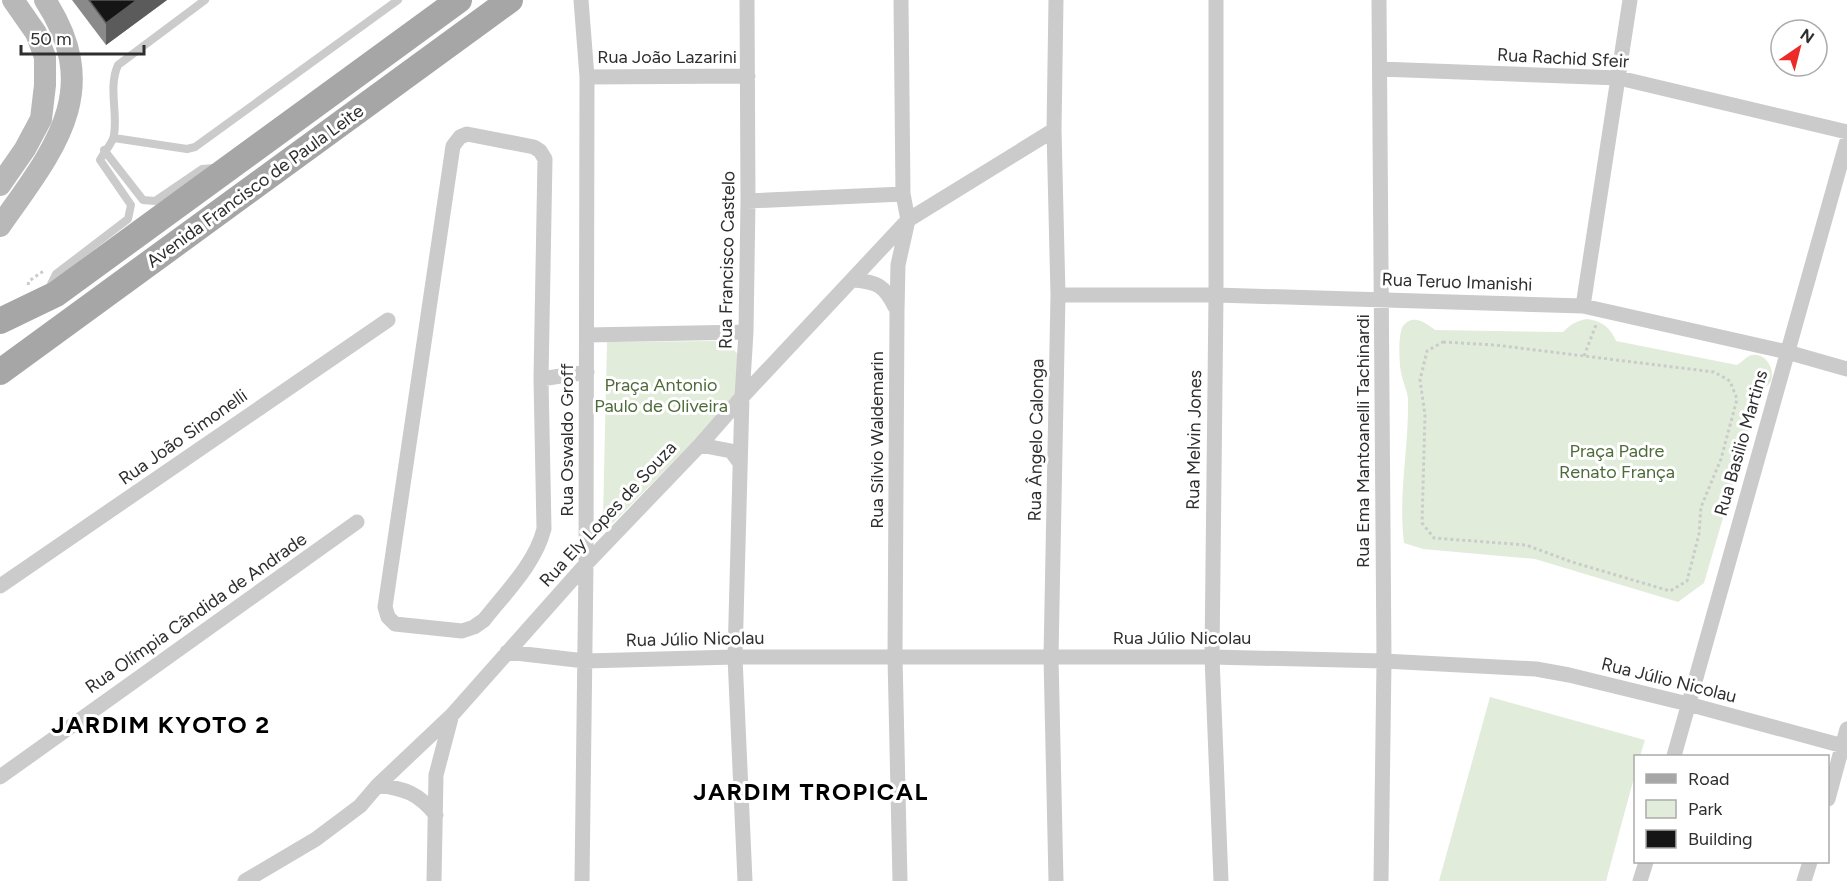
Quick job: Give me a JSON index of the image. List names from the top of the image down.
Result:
{
  "streets": {
    "main road": ["Avenida Francisco de Paula Leite"],
    "street": [
      "Rua João Lazarini",
      "Rua Rachid Sfeir",
      "Rua Francisco Castelo",
      "Rua Teruo Imanishi",
      "Rua João Simonelli",
      "Rua Oswaldo Groff",
      "Rua Sílvio Waldemarin",
      "Rua Ângelo Calonga",
      "Rua Melvin Jones",
      "Rua Ema Mantoanelli Tachinardi",
      "Rua Basilio Martins",
      "Rua Ely Lopes de Souza",
      "Rua Olímpia Cândida de Andrade",
      "Rua Júlio Nicolau"
    ]
  },
  "crossings": [
    ["Rua João Lazarini", "Rua Francisco Castelo"],
    ["Rua João Lazarini", "Rua Oswaldo Groff"],
    ["Rua Rachid Sfeir", "Rua Ema Mantoanelli Tachinardi"],
    ["Rua Francisco Castelo", "Rua Ely Lopes de Souza"],
    ["Rua Francisco Castelo", "Rua Júlio Nicolau"],
    ["Rua Teruo Imanishi", "Rua Ângelo Calonga"],
    ["Rua Teruo Imanishi", "Rua Melvin Jones"],
    ["Rua Teruo Imanishi", "Rua Ema Mantoanelli Tachinardi"],
    ["Rua Teruo Imanishi", "Rua Basilio Martins"],
    ["Rua Oswaldo Groff", "Rua Ely Lopes de Souza"],
    ["Rua Oswaldo Groff", "Rua Júlio Nicolau"],
    ["Rua Sílvio Waldemarin", "Rua Ely Lopes de Souza"],
    ["Rua Sílvio Waldemarin", "Rua Júlio Nicolau"],
    ["Rua Ângelo Calonga", "Rua Ely Lopes de Souza"],
    ["Rua Ângelo Calonga", "Rua Júlio Nicolau"],
    ["Rua Melvin Jones", "Rua Júlio Nicolau"],
    ["Rua Ema Mantoanelli Tachinardi", "Rua Júlio Nicolau"],
    ["Rua Basilio Martins", "Rua Júlio Nicolau"],
    ["Rua Ely Lopes de Souza", "Rua Júlio Nicolau"]
  ],
  "districts": ["JARDIM KYOTO 2", "JARDIM TROPICAL"],
  "parks": ["Praça Antonio Paulo de Oliveira", "Praça Padre Renato França"],
  "legend": ["Road", "Park", "Building"],
  "scale_bar": "50 m",
  "north": "top right"
}
